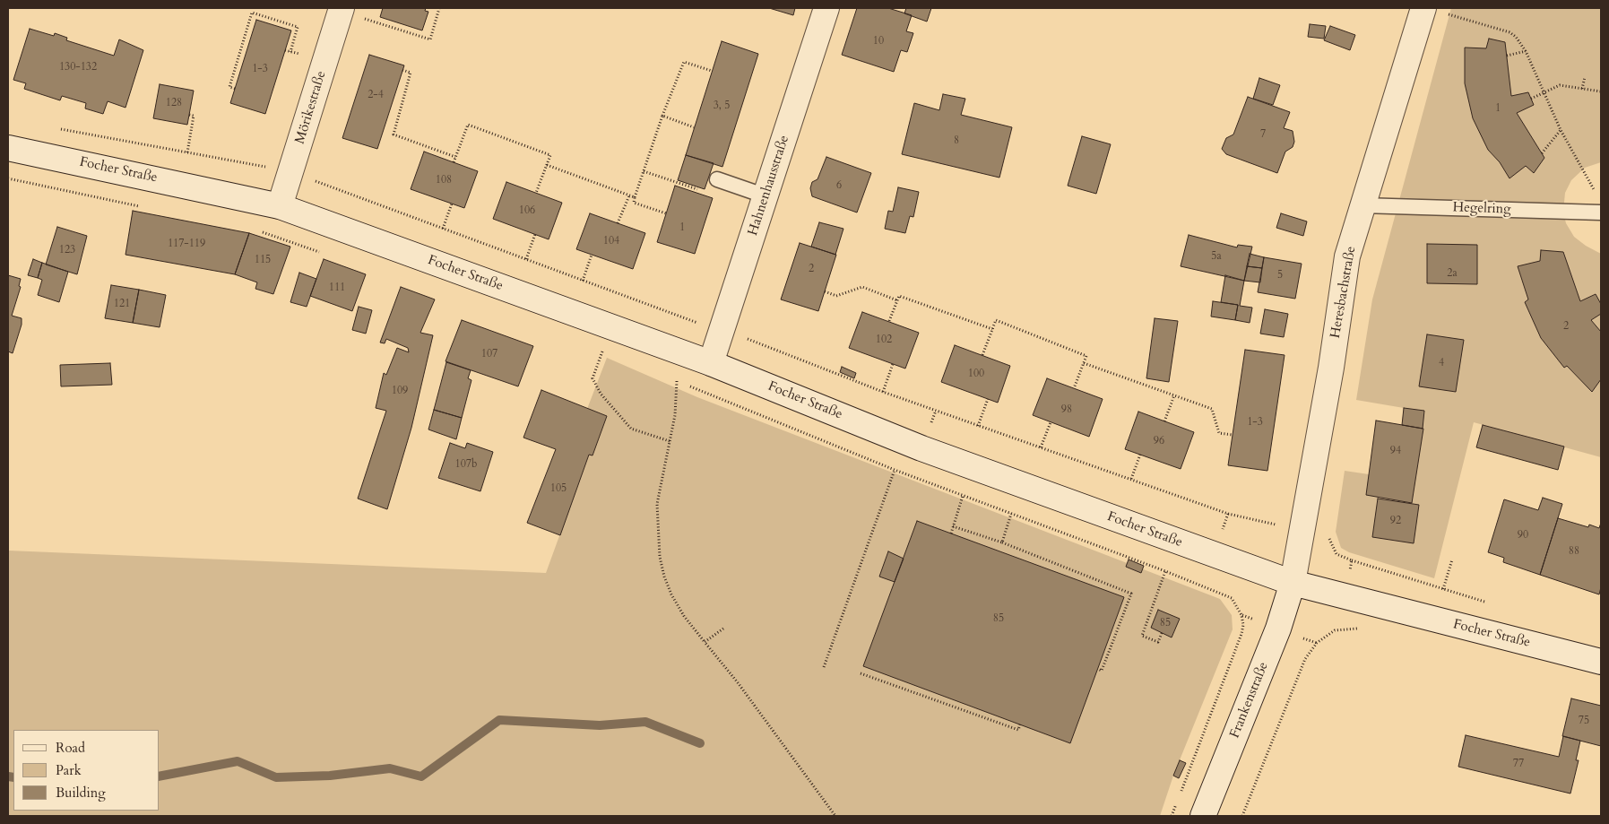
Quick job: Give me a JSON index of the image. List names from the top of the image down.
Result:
{
  "streets": {
    "main road": [
      "Mörikestraße",
      "Focher Straße",
      "Hahnenhausstraße",
      "Heresbachstraße",
      "Frankenstraße"
    ],
    "lane": ["Hegelring"]
  },
  "crossings": [
    ["Mörikestraße", "Focher Straße"],
    ["Focher Straße", "Hahnenhausstraße"],
    ["Focher Straße", "Heresbachstraße"],
    ["Focher Straße", "Frankenstraße"],
    ["Hegelring", "Heresbachstraße"],
    ["Heresbachstraße", "Frankenstraße"]
  ],
  "house_numbers": [
    "10",
    "130-132",
    "1-3",
    "2-4",
    "128",
    "3, 5",
    "1",
    "7",
    "8",
    "108",
    "6",
    "106",
    "1",
    "104",
    "117-119",
    "123",
    "5a",
    "115",
    "2",
    "2a",
    "5",
    "111",
    "121",
    "2",
    "102",
    "107",
    "4",
    "100",
    "109",
    "98",
    "1-3",
    "96",
    "94",
    "107b",
    "105",
    "92",
    "90",
    "88",
    "85",
    "85",
    "75",
    "77"
  ],
  "legend": ["Road", "Park", "Building"]
}
